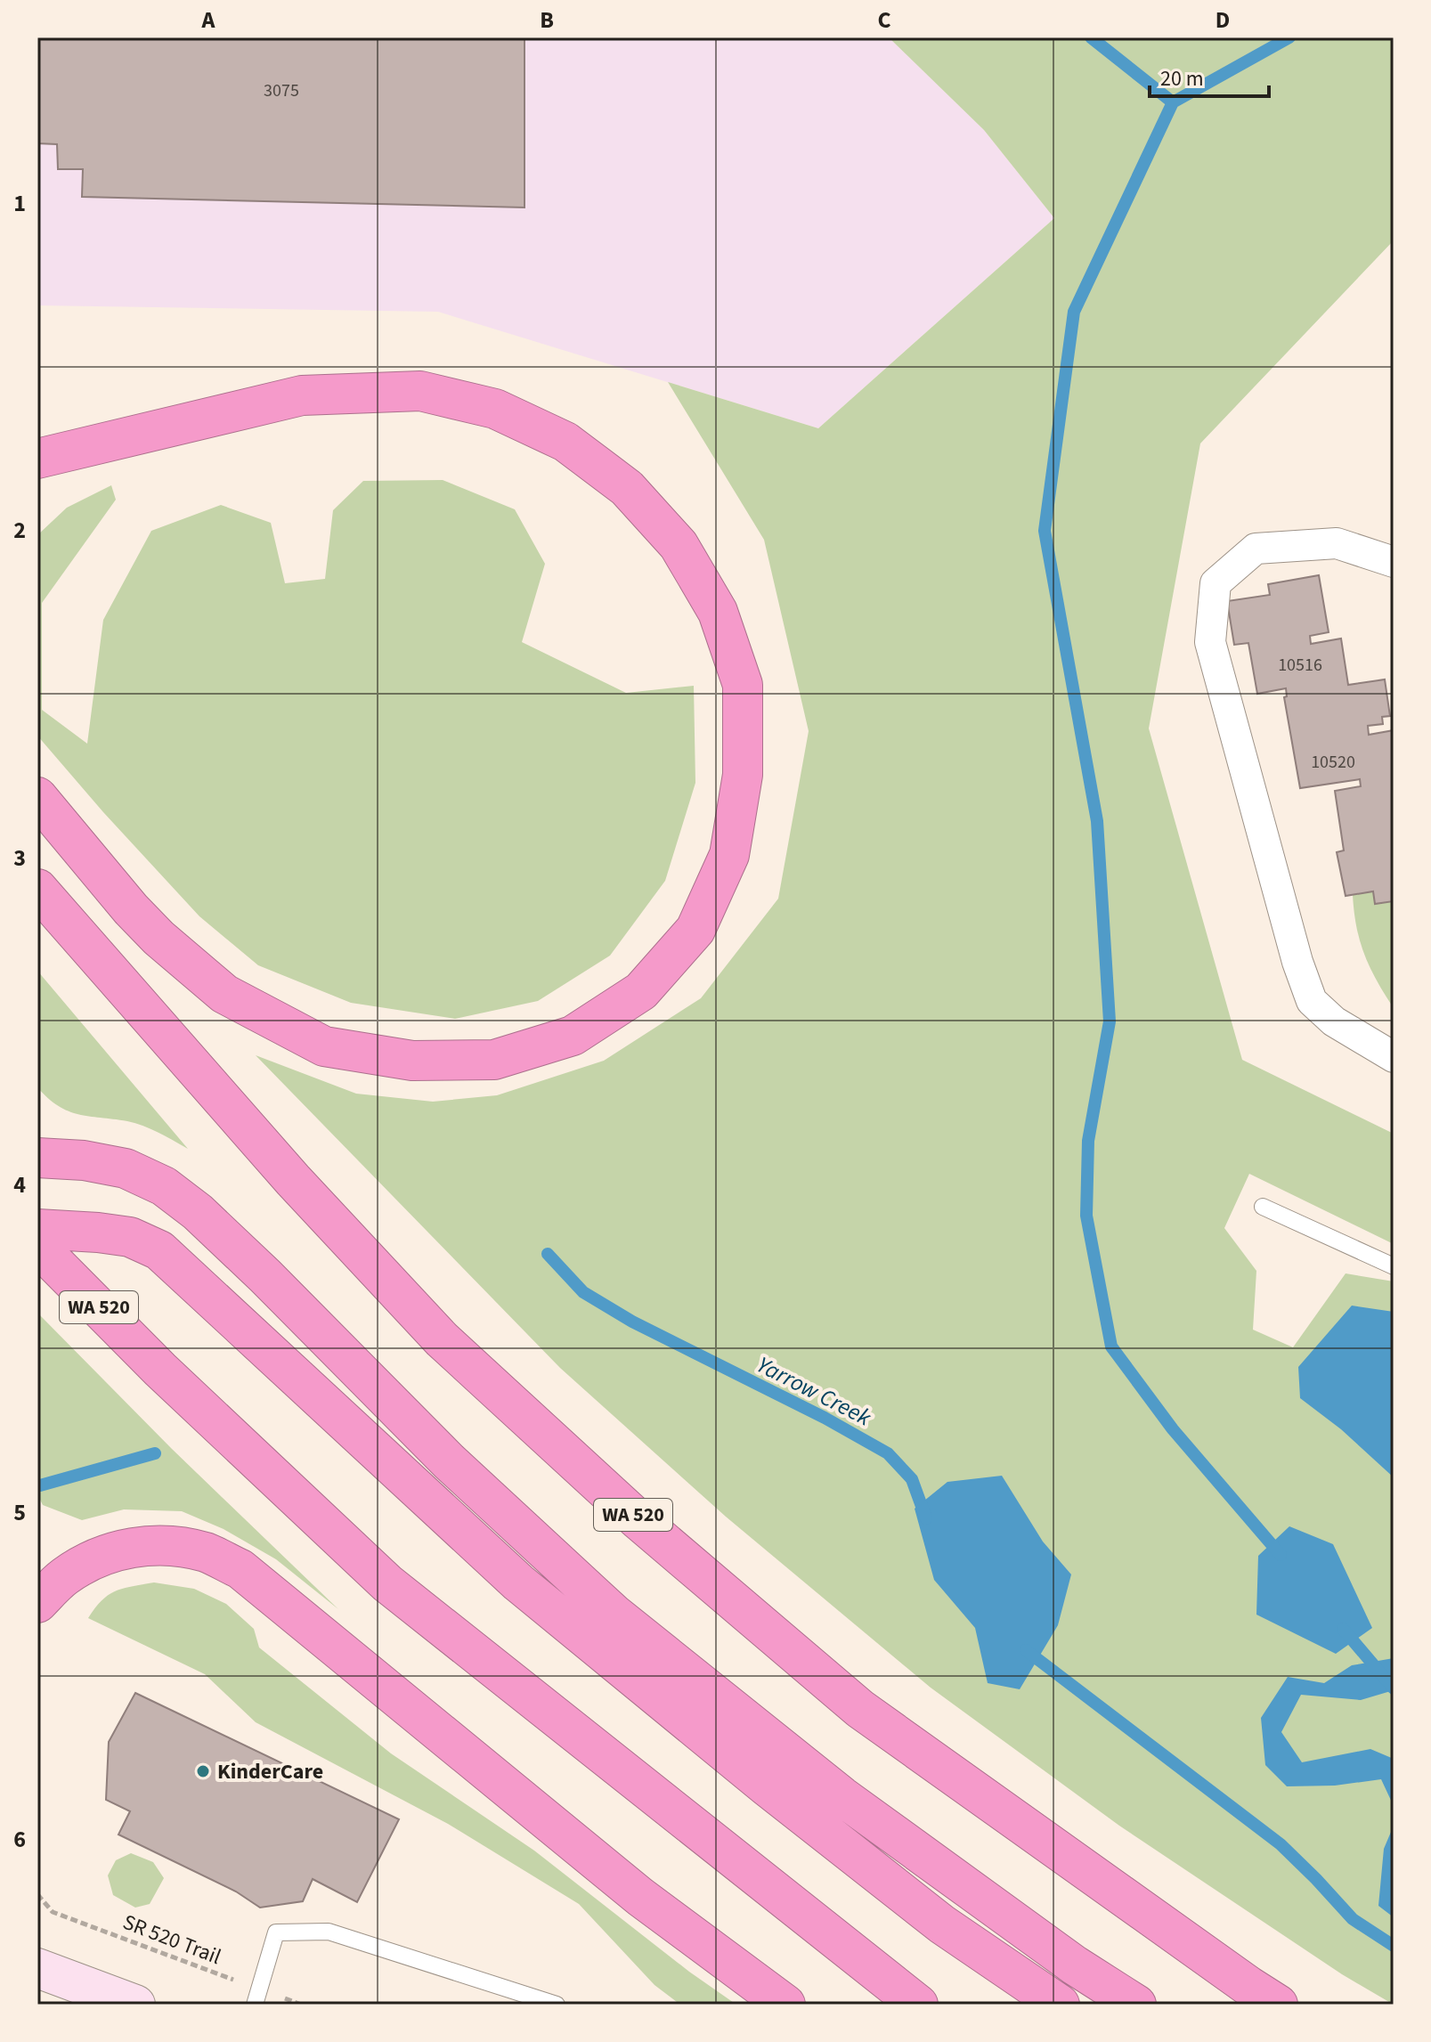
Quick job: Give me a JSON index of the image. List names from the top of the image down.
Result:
{
  "streets": {
    "highway": ["WA 520"],
    "path": ["SR 520 Trail"]
  },
  "water": ["Yarrow Creek"],
  "places": ["KinderCare"],
  "house_numbers": ["3075", "10516", "10520"],
  "scale_bar": "20 m",
  "grid": {
    "columns": [
      "A",
      "B",
      "C",
      "D"
    ],
    "rows": [
      "1",
      "2",
      "3",
      "4",
      "5",
      "6"
    ]
  }
}
